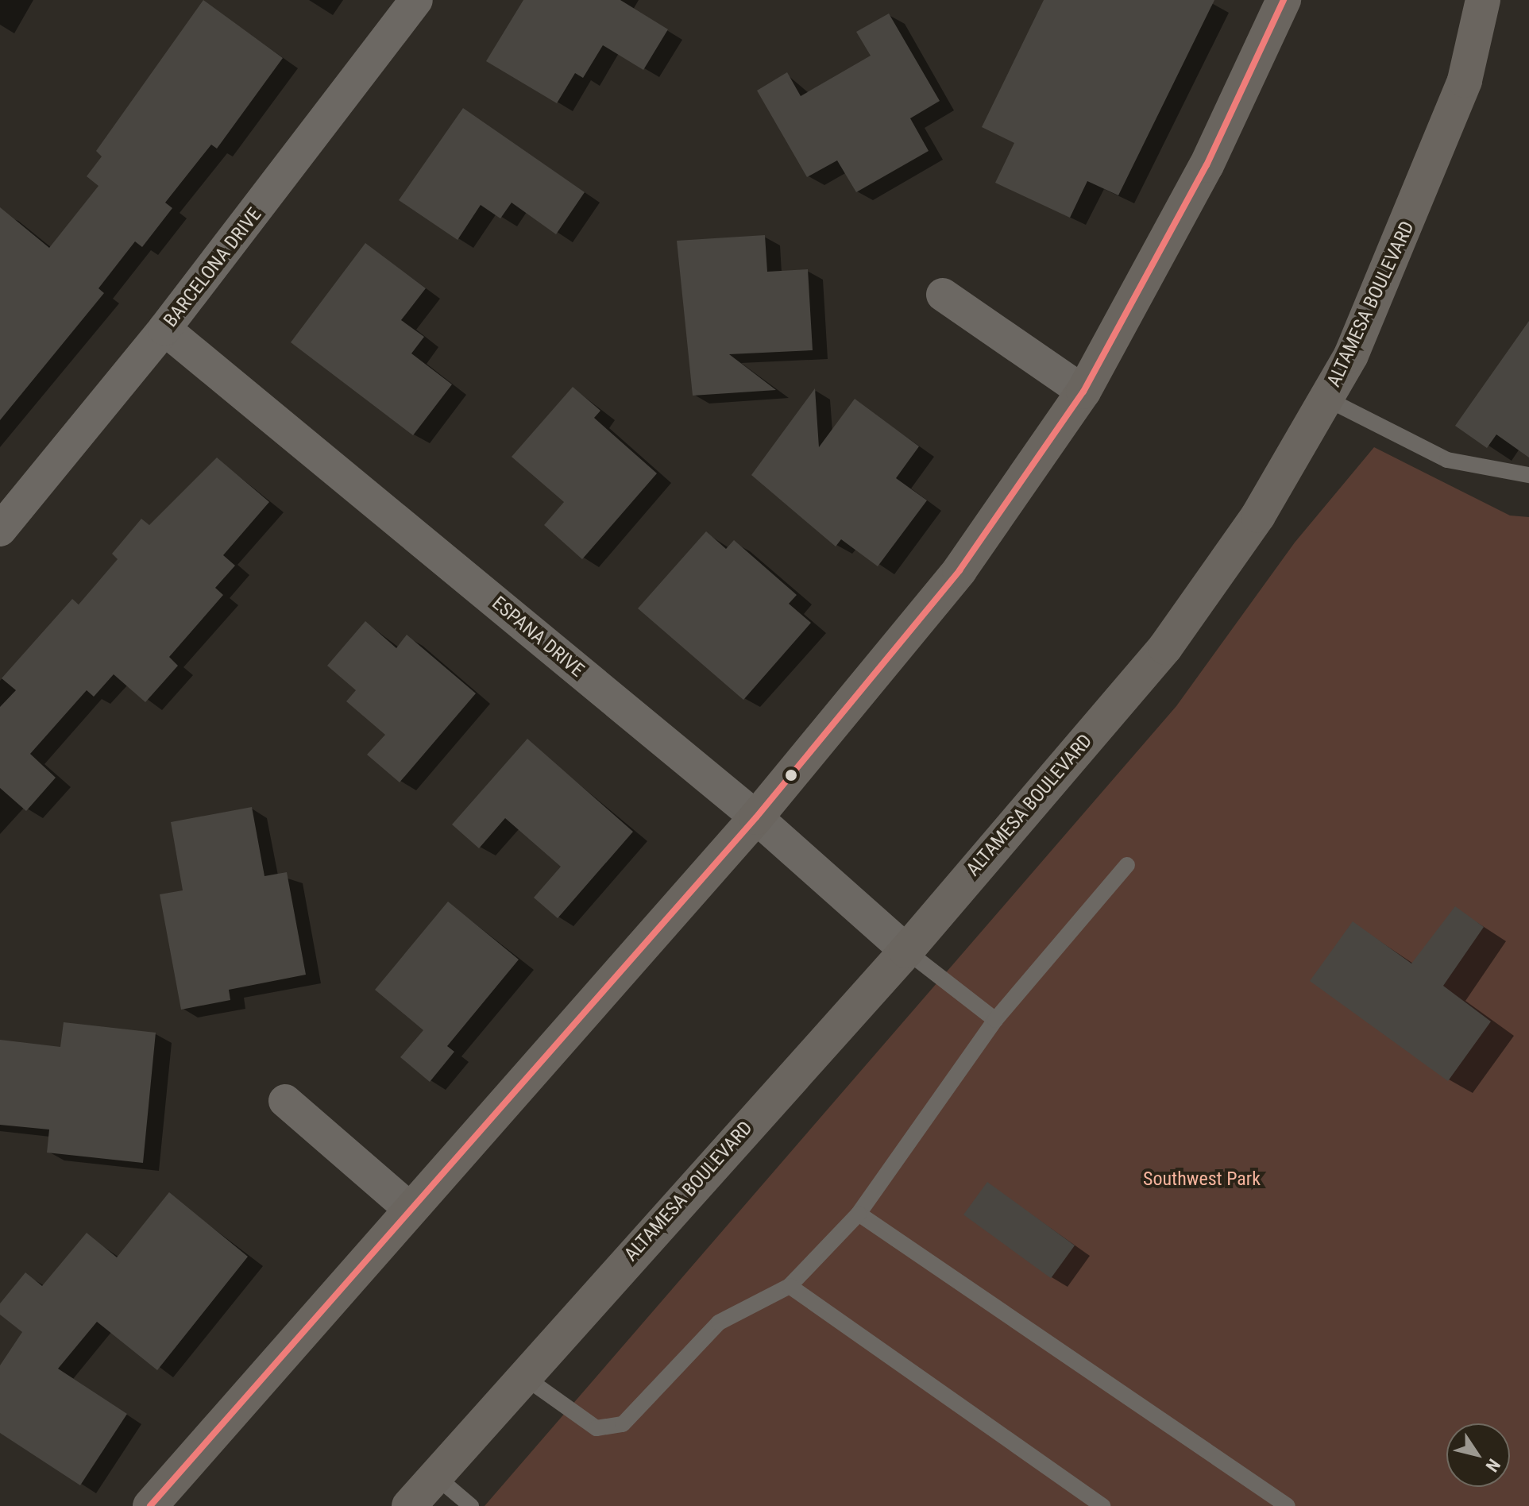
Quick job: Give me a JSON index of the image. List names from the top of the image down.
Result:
{
  "streets": {
    "main road": ["ALTAMESA BOULEVARD"],
    "street": ["BARCELONA DRIVE", "ESPANA DRIVE"]
  },
  "crossings": [
    ["BARCELONA DRIVE", "ESPANA DRIVE"],
    ["ALTAMESA BOULEVARD", "ESPANA DRIVE"]
  ],
  "parks": ["Southwest Park"],
  "north": "bottom right"
}
